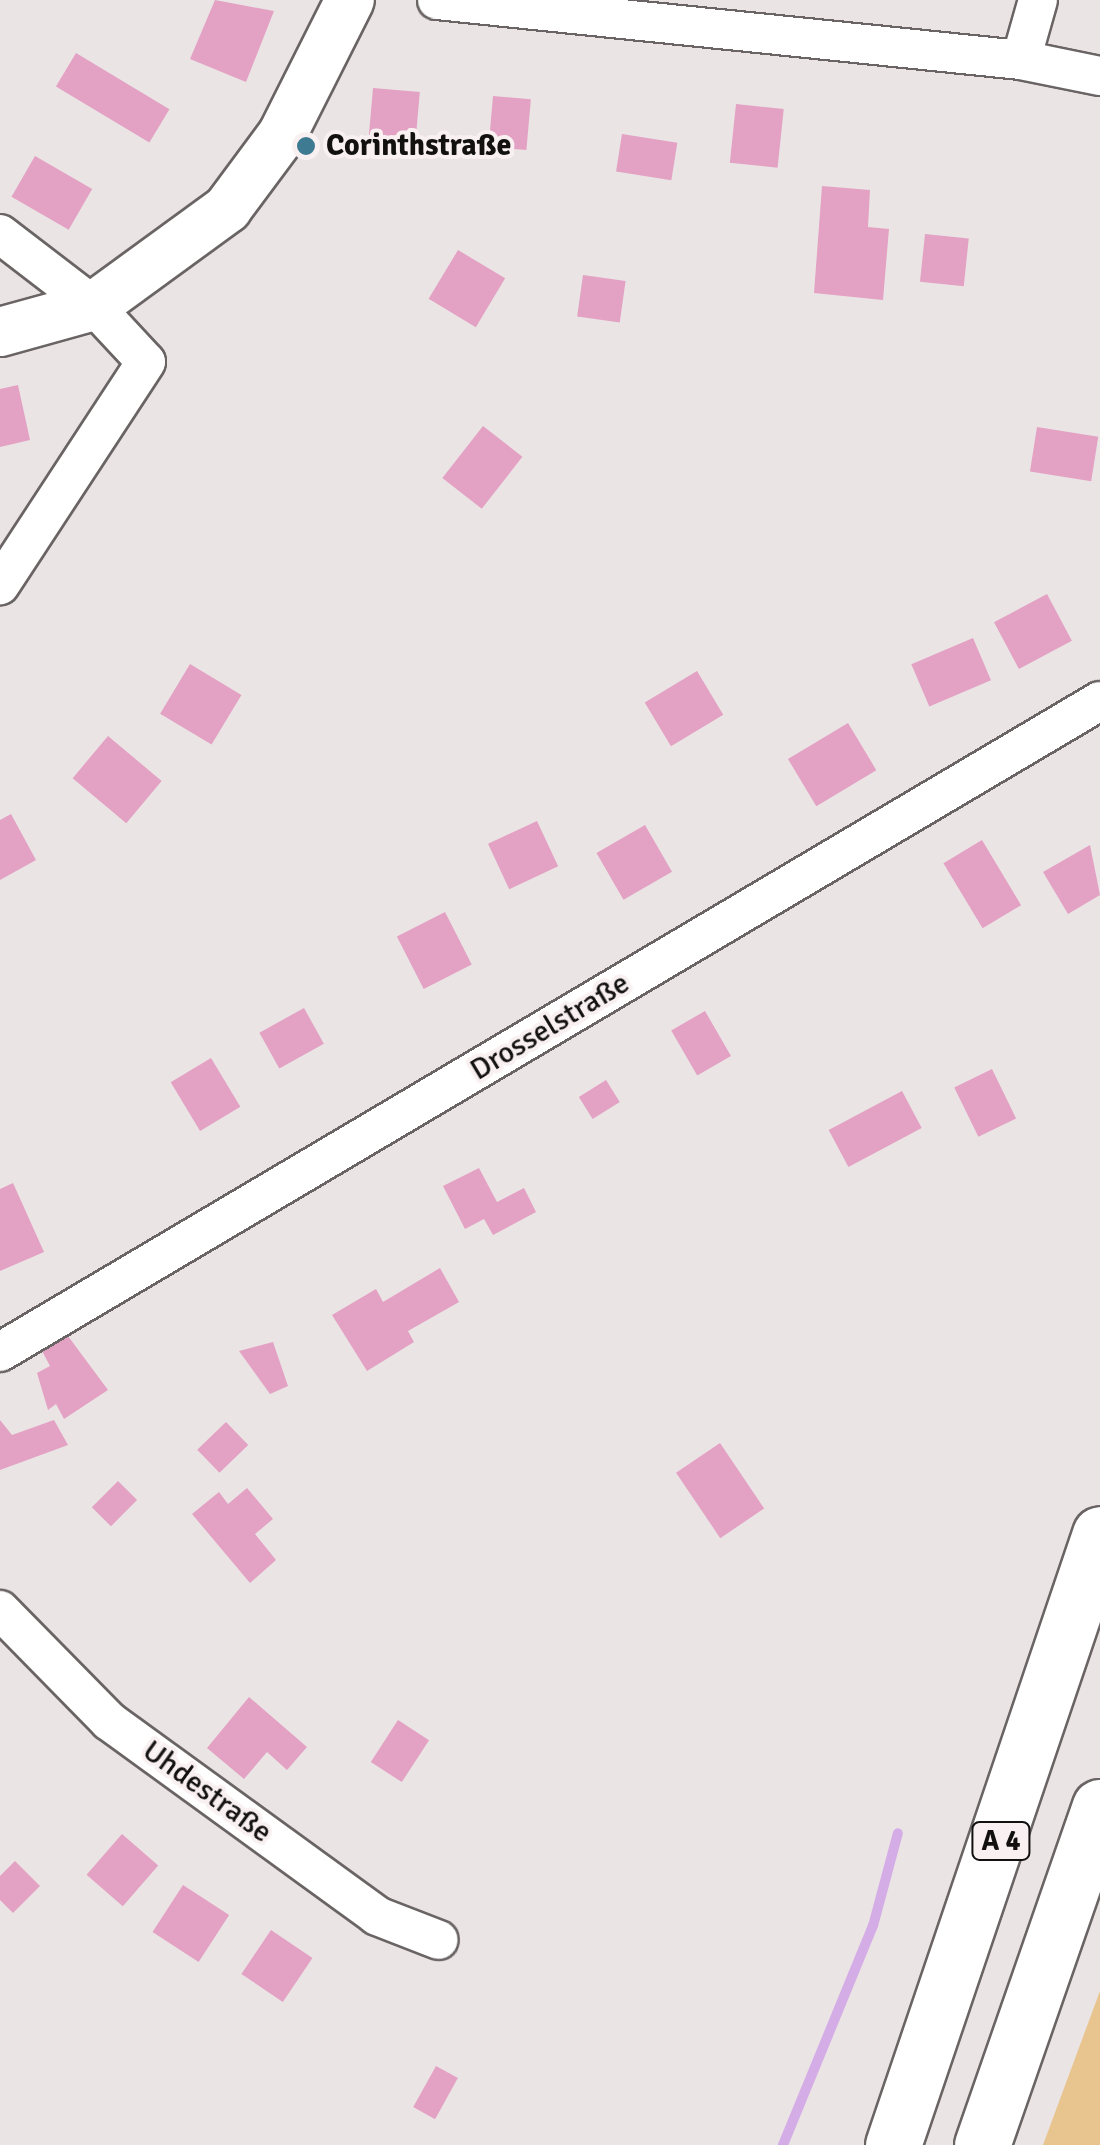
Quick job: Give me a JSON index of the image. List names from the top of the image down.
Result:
{
  "streets": {
    "highway": ["A 4"],
    "street": ["Drosselstraße", "Uhdestraße"]
  },
  "places": ["Corinthstraße"]
}
